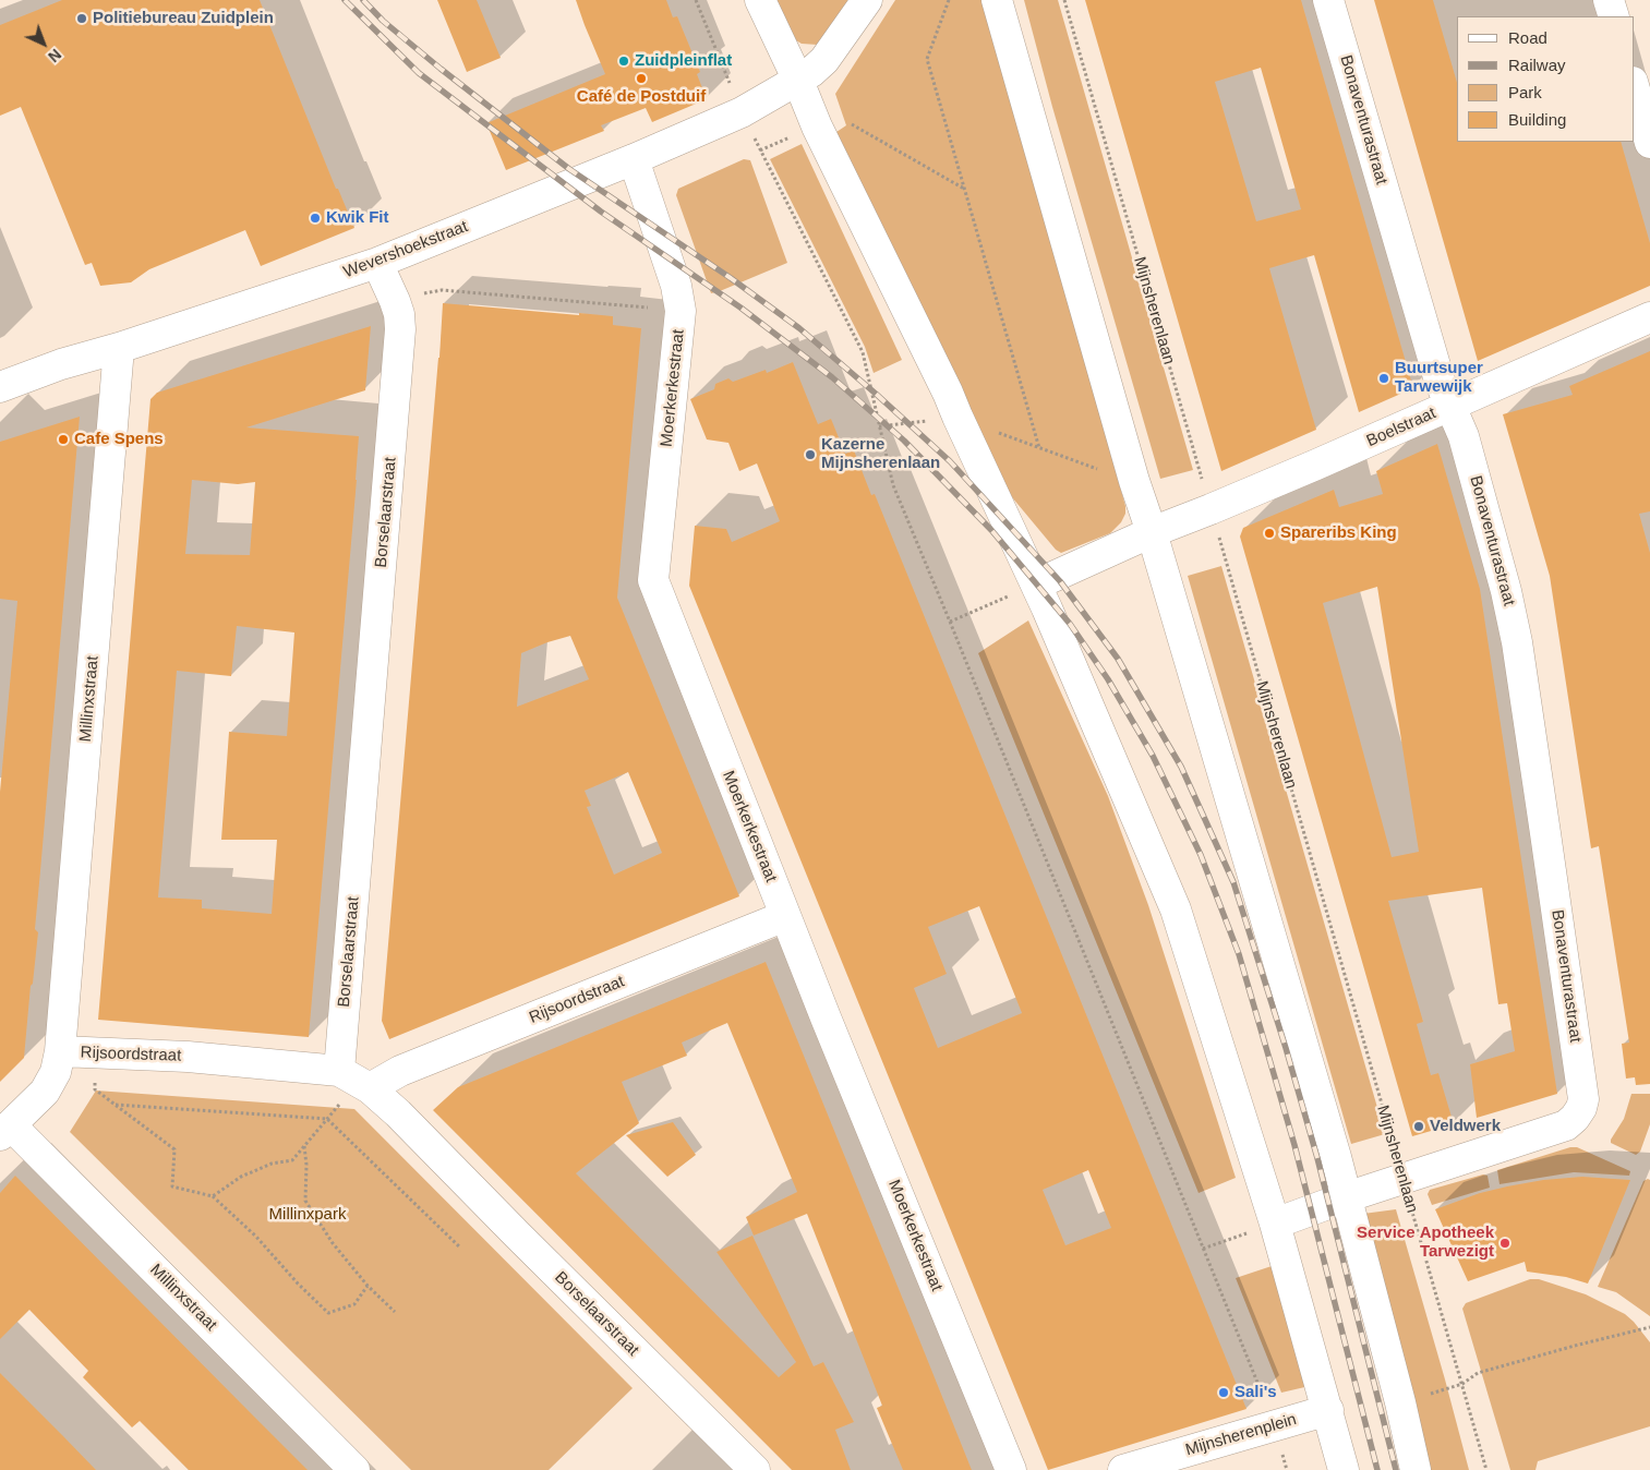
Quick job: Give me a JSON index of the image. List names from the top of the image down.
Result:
{
  "streets": {
    "street": [
      "Bonaventurastraat",
      "Wevershoekstraat",
      "Moerkerkestraat",
      "Boelstraat",
      "Borselaarstraat",
      "Millinxstraat",
      "Rijsoordstraat",
      "Mijnsherenplein"
    ],
    "path": ["Mijnsherenlaan"]
  },
  "crossings": [
    ["Bonaventurastraat", "Mijnsherenlaan"],
    ["Bonaventurastraat", "Boelstraat"],
    ["Wevershoekstraat", "Moerkerkestraat"],
    ["Wevershoekstraat", "Borselaarstraat"],
    ["Wevershoekstraat", "Millinxstraat"],
    ["Mijnsherenlaan", "Boelstraat"],
    ["Moerkerkestraat", "Rijsoordstraat"],
    ["Borselaarstraat", "Rijsoordstraat"],
    ["Millinxstraat", "Rijsoordstraat"]
  ],
  "parks": ["Millinxpark"],
  "places": [
    "Politiebureau Zuidplein",
    "Zuidpleinflat",
    "Café de Postduif",
    "Kwik Fit",
    "Buurtsuper Tarwewijk",
    "Cafe Spens",
    "Kazerne Mijnsherenlaan",
    "Spareribs King",
    "Veldwerk",
    "Service Apotheek Tarwezigt",
    "Sali's"
  ],
  "legend": [
    "Road",
    "Railway",
    "Park",
    "Building"
  ],
  "north": "bottom right"
}
